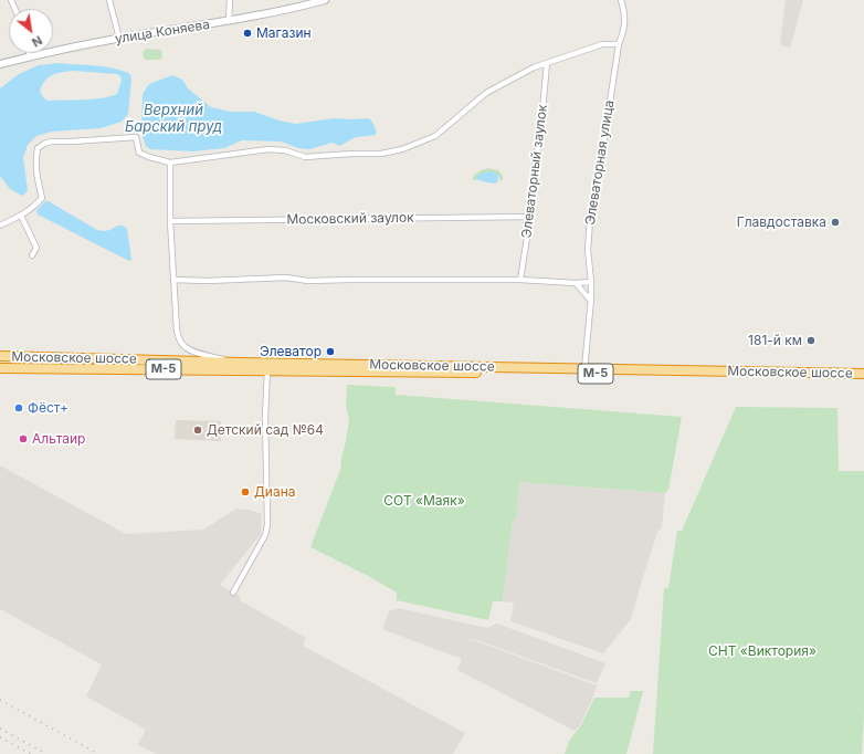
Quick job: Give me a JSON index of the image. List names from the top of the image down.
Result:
{
  "streets": {
    "highway": ["Московское шоссе", "М-5"],
    "street": [
      "улица Коняева",
      "Элеваторная улица",
      "Элеваторный заулок",
      "Московский заулок"
    ]
  },
  "crossings": [
    ["Элеваторная улица", "Московское шоссе"],
    ["Элеваторный заулок", "Московский заулок"]
  ],
  "water": ["Верхний Барский пруд"],
  "parks": ["СОТ «Маяк»", "СНТ «Виктория»"],
  "places": [
    "Магазин",
    "Главдоставка",
    "181-й км",
    "Элеватор",
    "Фёст+",
    "Детский сад №64",
    "Альтаир",
    "Диана"
  ],
  "north": "bottom right"
}
